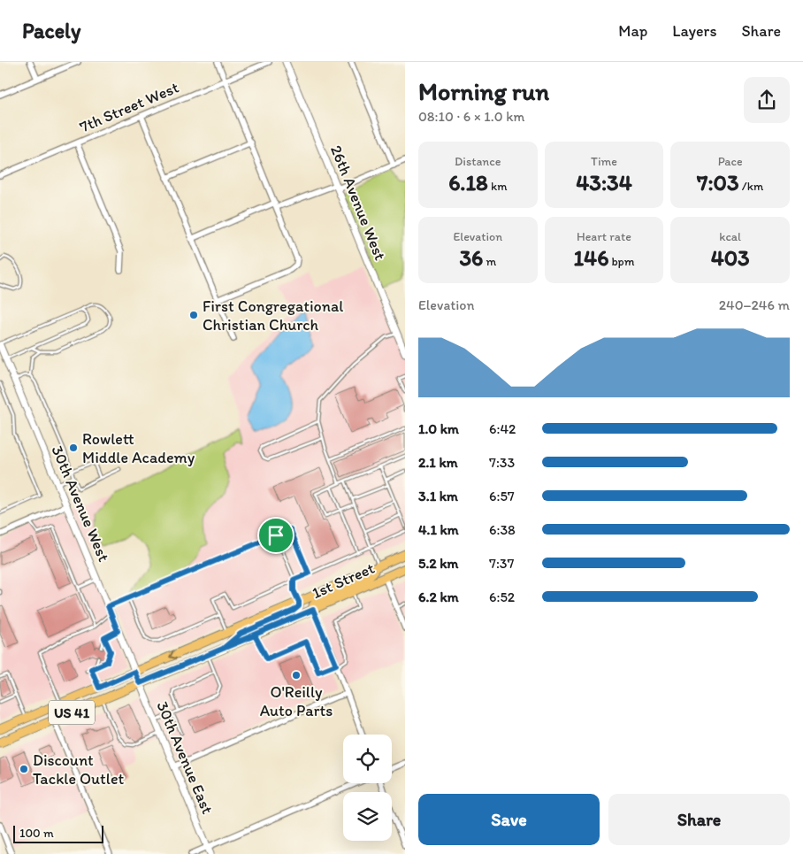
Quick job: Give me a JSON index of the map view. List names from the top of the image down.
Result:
{
  "streets": {
    "main road": ["1st Street", "US 41"],
    "street": [
      "7th Street West",
      "26th Avenue West",
      "30th Avenue West",
      "30th Avenue East"
    ]
  },
  "crossings": [
    ["30th Avenue West", "1st Street"],
    ["30th Avenue West", "30th Avenue East"],
    ["1st Street", "30th Avenue East"]
  ],
  "places": [
    "First Congregational Christian Church",
    "Rowlett Middle Academy",
    "O'Reilly Auto Parts",
    "Discount Tackle Outlet"
  ],
  "scale_bar": "100 m",
  "page": {
    "header": "Pacely",
    "nav": ["Map", "Layers", "Share"],
    "heading": ["Morning run", "08:10 · 6 × 1.0 km"],
    "stats": [
      ["Distance", "6.18 km"],
      ["Time", "43:34"],
      ["Pace", "7:03 /km"],
      ["Elevation", "36 m"],
      ["Heart rate", "146 bpm"],
      ["kcal", "403"]
    ],
    "chart": ["Elevation", "240–246 m"],
    "list": [
      {
        "name": "1.0 km",
        "note": "6:42"
      },
      {
        "name": "2.1 km",
        "note": "7:33"
      },
      {
        "name": "3.1 km",
        "note": "6:57"
      },
      {
        "name": "4.1 km",
        "note": "6:38"
      },
      {
        "name": "5.2 km",
        "note": "7:37"
      },
      {
        "name": "6.2 km",
        "note": "6:52"
      }
    ],
    "buttons": ["Save", "Share"],
    "scale": "100 m"
  }
}
